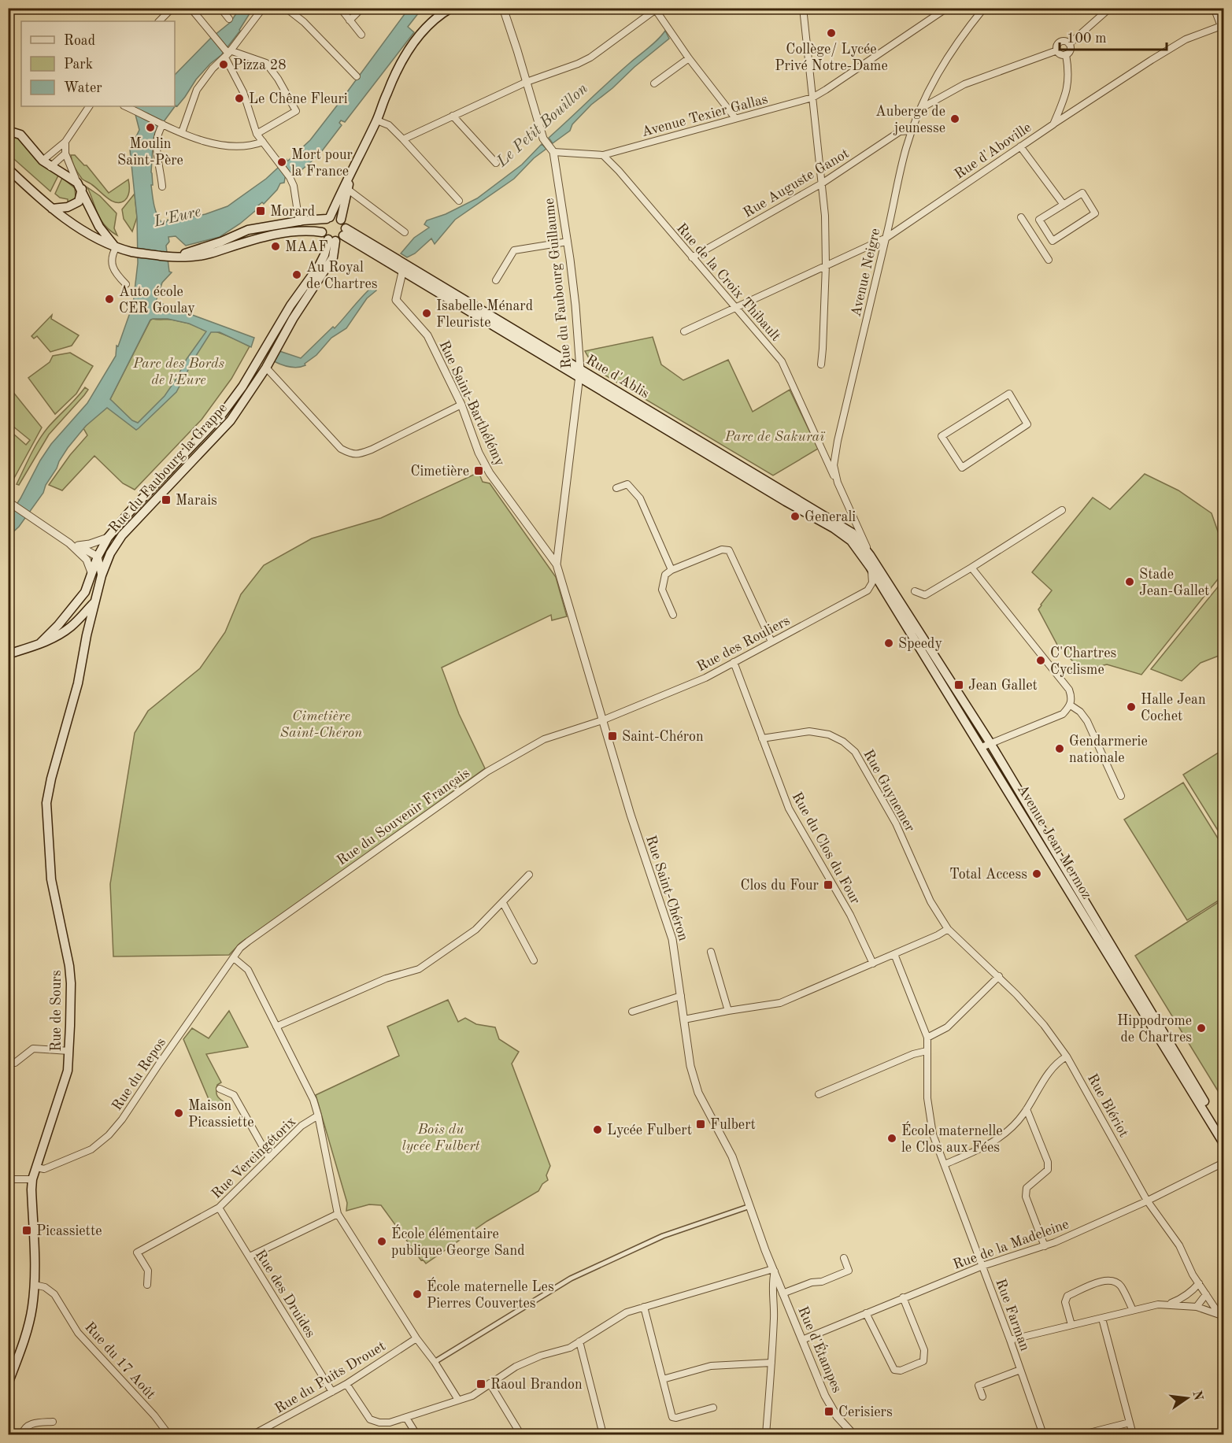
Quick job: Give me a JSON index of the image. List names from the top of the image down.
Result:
{
  "streets": {
    "main road": [
      "Rue d'Ablis",
      "Rue du Faubourg la Grappe",
      "Avenue Jean Mermoz",
      "Rue de Sours"
    ],
    "street": [
      "Avenue Texier Gallas",
      "Rue d'Aboville",
      "Rue Auguste Ganot",
      "Avenue Neigre",
      "Rue de la Croix Thibault",
      "Rue du Faubourg Guillaume",
      "Rue Saint-Barthélémy",
      "Rue des Rouliers",
      "Rue Guynemer",
      "Rue du Souvenir Français",
      "Rue du Clos du Four",
      "Rue Saint-Chéron",
      "Rue du Repos",
      "Rue Blériot",
      "Rue Vercingétorix",
      "Rue de la Madeleine",
      "Rue des Druides",
      "Rue Farman",
      "Rue d'Étampes",
      "Rue du 17 Août",
      "Rue du Puits Drouet"
    ]
  },
  "crossings": [
    ["Avenue Texier Gallas", "Rue de la Croix Thibault"],
    ["Rue d'Aboville", "Avenue Neigre"],
    ["Rue d'Aboville", "Rue de la Croix Thibault"],
    ["Rue Auguste Ganot", "Avenue Neigre"],
    ["Rue Auguste Ganot", "Rue de la Croix Thibault"],
    ["Avenue Neigre", "Rue de la Croix Thibault"],
    ["Avenue Neigre", "Rue d'Ablis"],
    ["Avenue Neigre", "Avenue Jean Mermoz"],
    ["Rue du Faubourg Guillaume", "Rue d'Ablis"],
    ["Rue du Faubourg Guillaume", "Rue Saint-Barthélémy"],
    ["Rue du Faubourg Guillaume", "Rue Saint-Chéron"],
    ["Rue d'Ablis", "Rue Saint-Barthélémy"],
    ["Rue d'Ablis", "Rue du Faubourg la Grappe"],
    ["Rue d'Ablis", "Avenue Jean Mermoz"],
    ["Rue Saint-Barthélémy", "Rue Saint-Chéron"],
    ["Rue du Faubourg la Grappe", "Rue de Sours"],
    ["Rue des Rouliers", "Rue du Souvenir Français"],
    ["Rue des Rouliers", "Avenue Jean Mermoz"],
    ["Rue des Rouliers", "Rue du Clos du Four"],
    ["Rue des Rouliers", "Rue Saint-Chéron"],
    ["Rue Guynemer", "Rue du Clos du Four"],
    ["Rue Guynemer", "Rue Blériot"],
    ["Rue du Souvenir Français", "Rue Saint-Chéron"],
    ["Rue du Souvenir Français", "Rue du Repos"],
    ["Rue Saint-Chéron", "Rue d'Étampes"],
    ["Rue de Sours", "Rue du Repos"],
    ["Rue de Sours", "Rue du 17 Août"],
    ["Rue Blériot", "Rue de la Madeleine"],
    ["Rue Vercingétorix", "Rue des Druides"],
    ["Rue de la Madeleine", "Rue Farman"],
    ["Rue de la Madeleine", "Rue d'Étampes"],
    ["Rue des Druides", "Rue du Puits Drouet"]
  ],
  "water": ["Le Petit Bouillon", "L'Eure"],
  "parks": [
    "Parc des Bords de l'Eure",
    "Parc de Sakuraï",
    "Cimetière Saint-Chéron",
    "Bois du lycée Fulbert"
  ],
  "places": {
    "other": [
      "Collège/ Lycée Privé Notre-Dame",
      "Pizza 28",
      "Le Chêne Fleuri",
      "Auberge de jeunesse",
      "Moulin Saint-Père",
      "Mort pour la France",
      "MAAF",
      "Au Royal de Chartres",
      "Auto école CER Goulay",
      "Isabelle Ménard Fleuriste",
      "Generali",
      "Stade Jean-Gallet",
      "Speedy",
      "C'Chartres Cyclisme",
      "Halle Jean Cochet",
      "Gendarmerie nationale",
      "Total Access",
      "Hippodrome de Chartres",
      "Maison Picassiette",
      "Lycée Fulbert",
      "École maternelle le Clos aux Fées",
      "École élémentaire publique George Sand",
      "École maternelle Les Pierres Couvertes"
    ],
    "transit": [
      "Morard",
      "Cimetière",
      "Marais",
      "Jean Gallet",
      "Saint-Chéron",
      "Clos du Four",
      "Fulbert",
      "Picassiette",
      "Raoul Brandon",
      "Cerisiers"
    ]
  },
  "legend": ["Road", "Park", "Water"],
  "scale_bar": "100 m",
  "north": "right"
}
